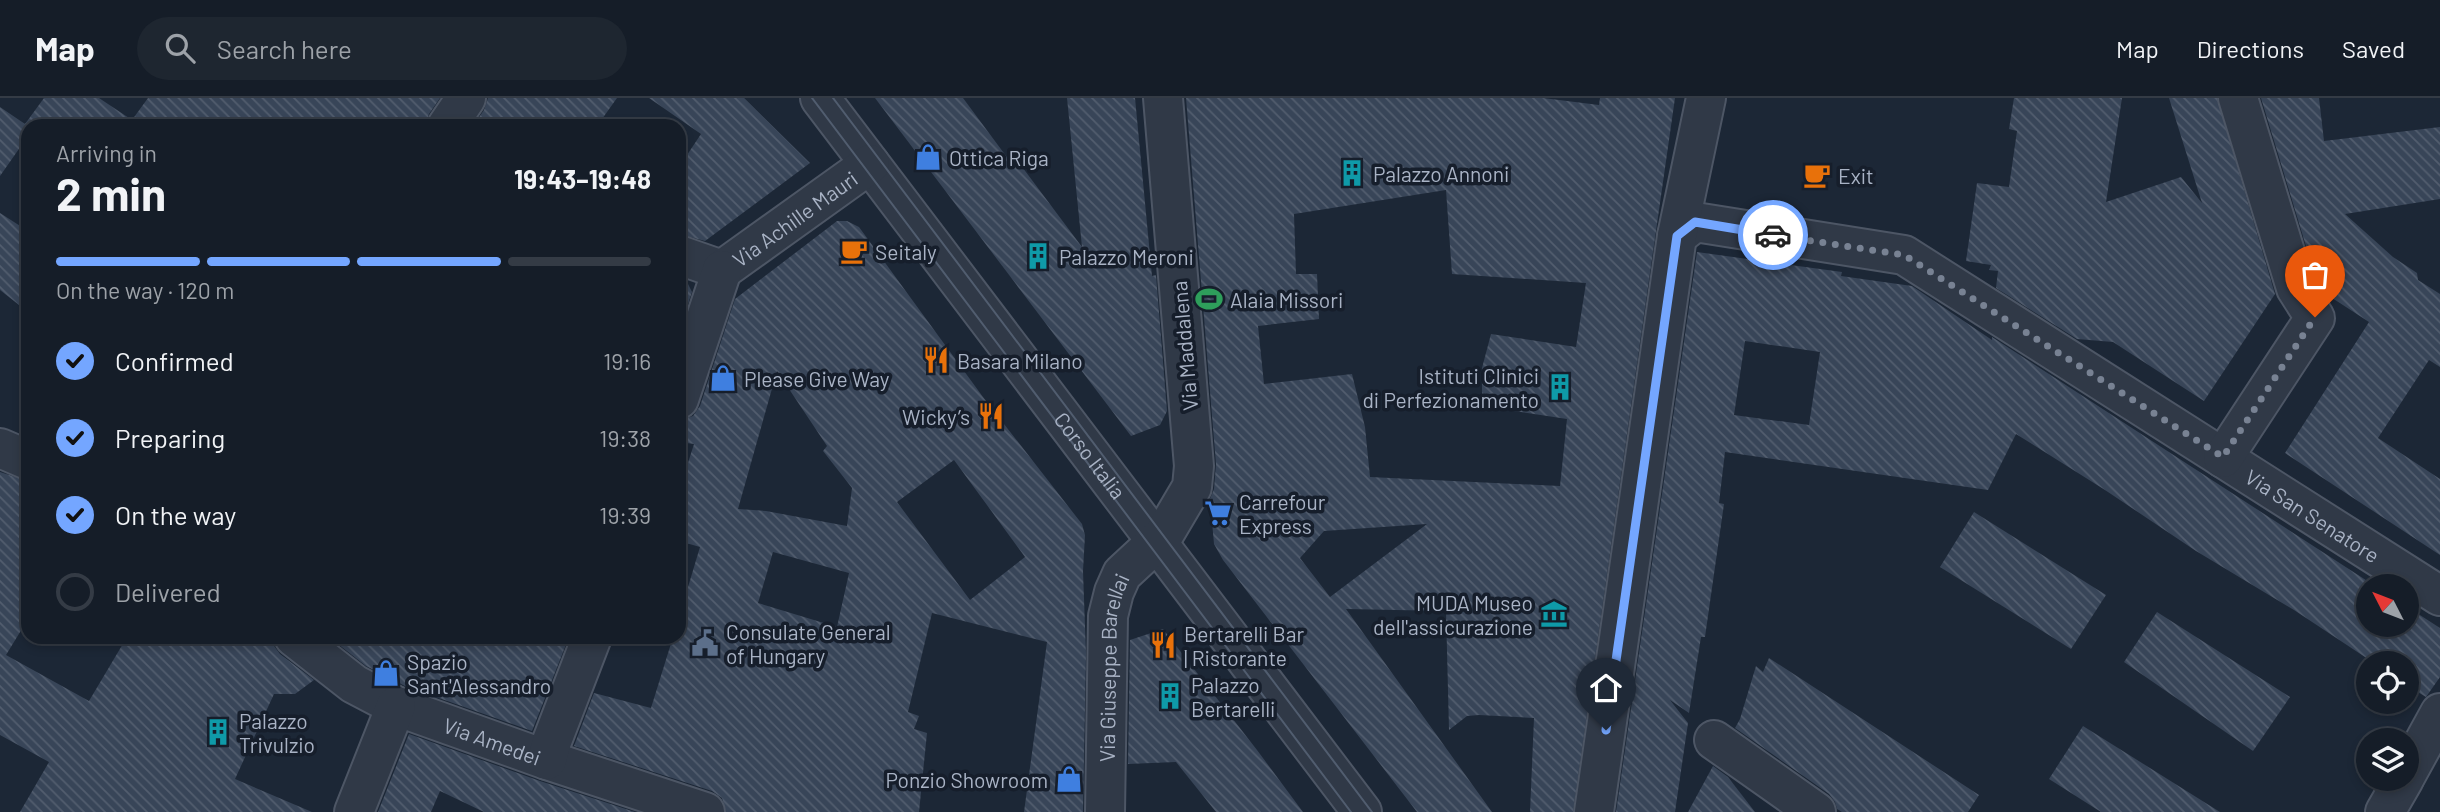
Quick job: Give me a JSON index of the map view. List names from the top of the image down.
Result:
{
  "streets": {
    "street": [
      "Via Achille Mauri",
      "Via Maddalena",
      "Corso Italia",
      "Via San Senatore",
      "Via Giuseppe Barellai",
      "Via Amedei"
    ]
  },
  "crossings": [
    ["Via Achille Mauri", "Corso Italia"],
    ["Via Maddalena", "Corso Italia"],
    ["Via Maddalena", "Via Giuseppe Barellai"],
    ["Corso Italia", "Via Giuseppe Barellai"]
  ],
  "places": {
    "shop": [
      "Ottica Riga",
      "Please Give Way",
      "Spazio Sant'Alessandro",
      "Ponzio Showroom"
    ],
    "building": [
      "Palazzo Annoni",
      "Palazzo Meroni",
      "Istituti Clinici di Perfezionamento",
      "Palazzo Bertarelli",
      "Palazzo Trivulzio"
    ],
    "cafe": ["Exit", "Seitaly"],
    "sports": ["Alaia Missori"],
    "restaurant": ["Basara Milano", "Wicky’s", "Bertarelli Bar | Ristorante"],
    "supermarket": ["Carrefour Express"],
    "museum": ["MUDA Museo dell'assicurazione"],
    "public building": ["Consulate General of Hungary"]
  },
  "north": "top left",
  "page": {
    "header": "Map",
    "search": "Search here",
    "nav": ["Map", "Directions", "Saved"],
    "heading": ["2 min", "Arriving in", "19:43–19:48"],
    "bar": "On the way · 120 m",
    "list": [
      ["Confirmed", "19:16"],
      ["Preparing", "19:38"],
      ["On the way", "19:39"],
      "Delivered"
    ]
  }
}
